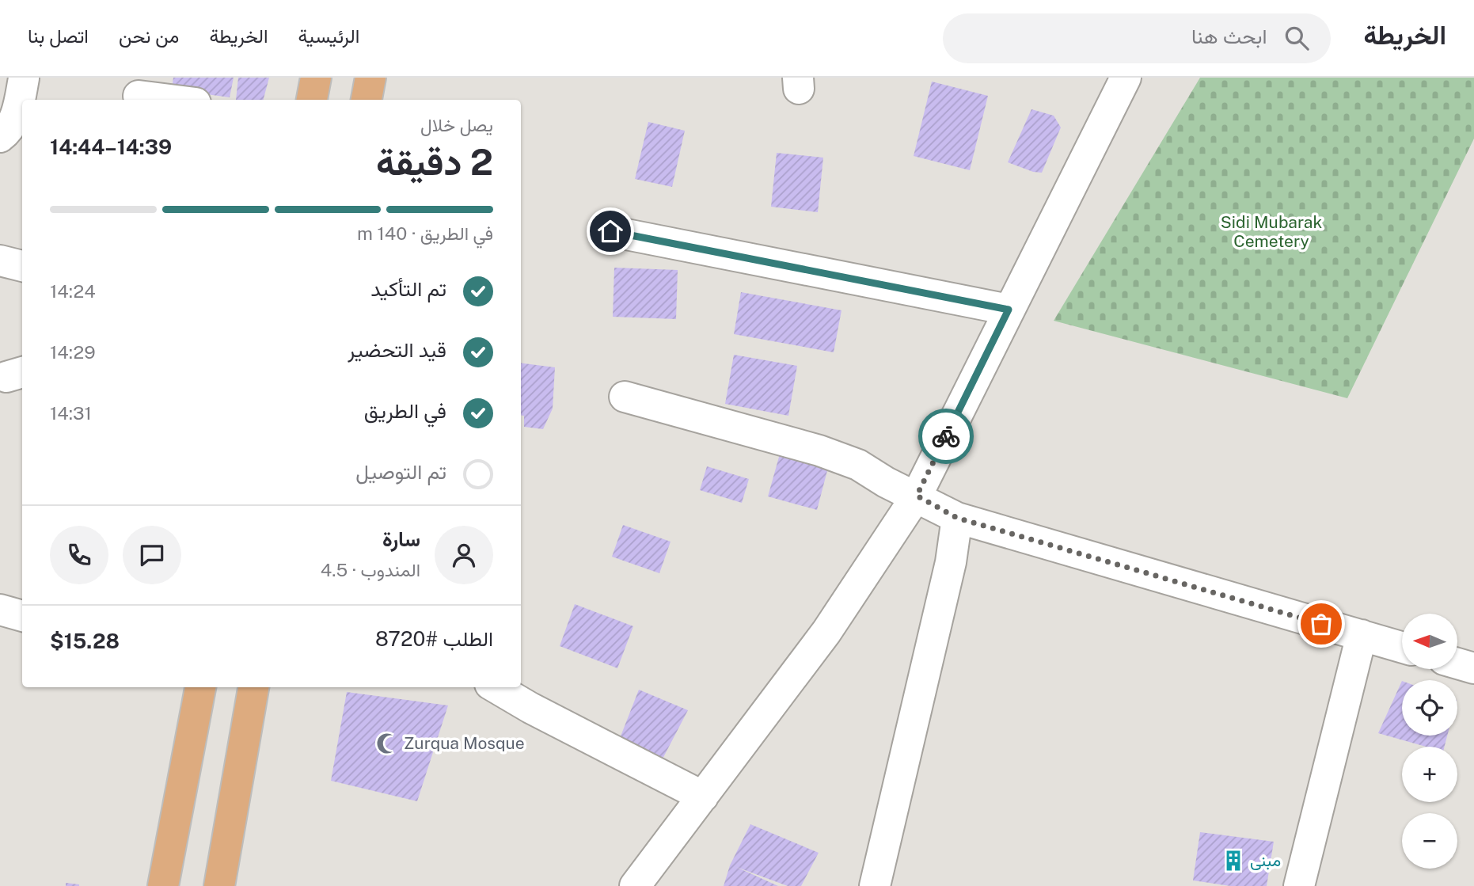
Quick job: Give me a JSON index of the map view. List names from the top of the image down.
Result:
{
  "parks": ["Sidi Mubarak Cemetery"],
  "places": {
    "mosque": ["Zurqua Mosque"],
    "building": ["مبنى"]
  },
  "north": "left",
  "page": {
    "header": "الخريطة",
    "search": "ابحث هنا",
    "nav": [
      "الرئيسية",
      "الخريطة",
      "من نحن",
      "اتصل بنا"
    ],
    "heading": ["2 دقيقة", "يصل خلال", "14:39–14:44"],
    "panel": [
      "سارة",
      "المندوب · 4.5",
      "الطلب #8720",
      "$15.28"
    ],
    "bar": "في الطريق · 140 m",
    "list": [
      ["تم التأكيد", "14:24"],
      ["قيد التحضير", "14:29"],
      ["في الطريق", "14:31"],
      "تم التوصيل"
    ],
    "map_buttons": ["+", "−"]
  }
}
